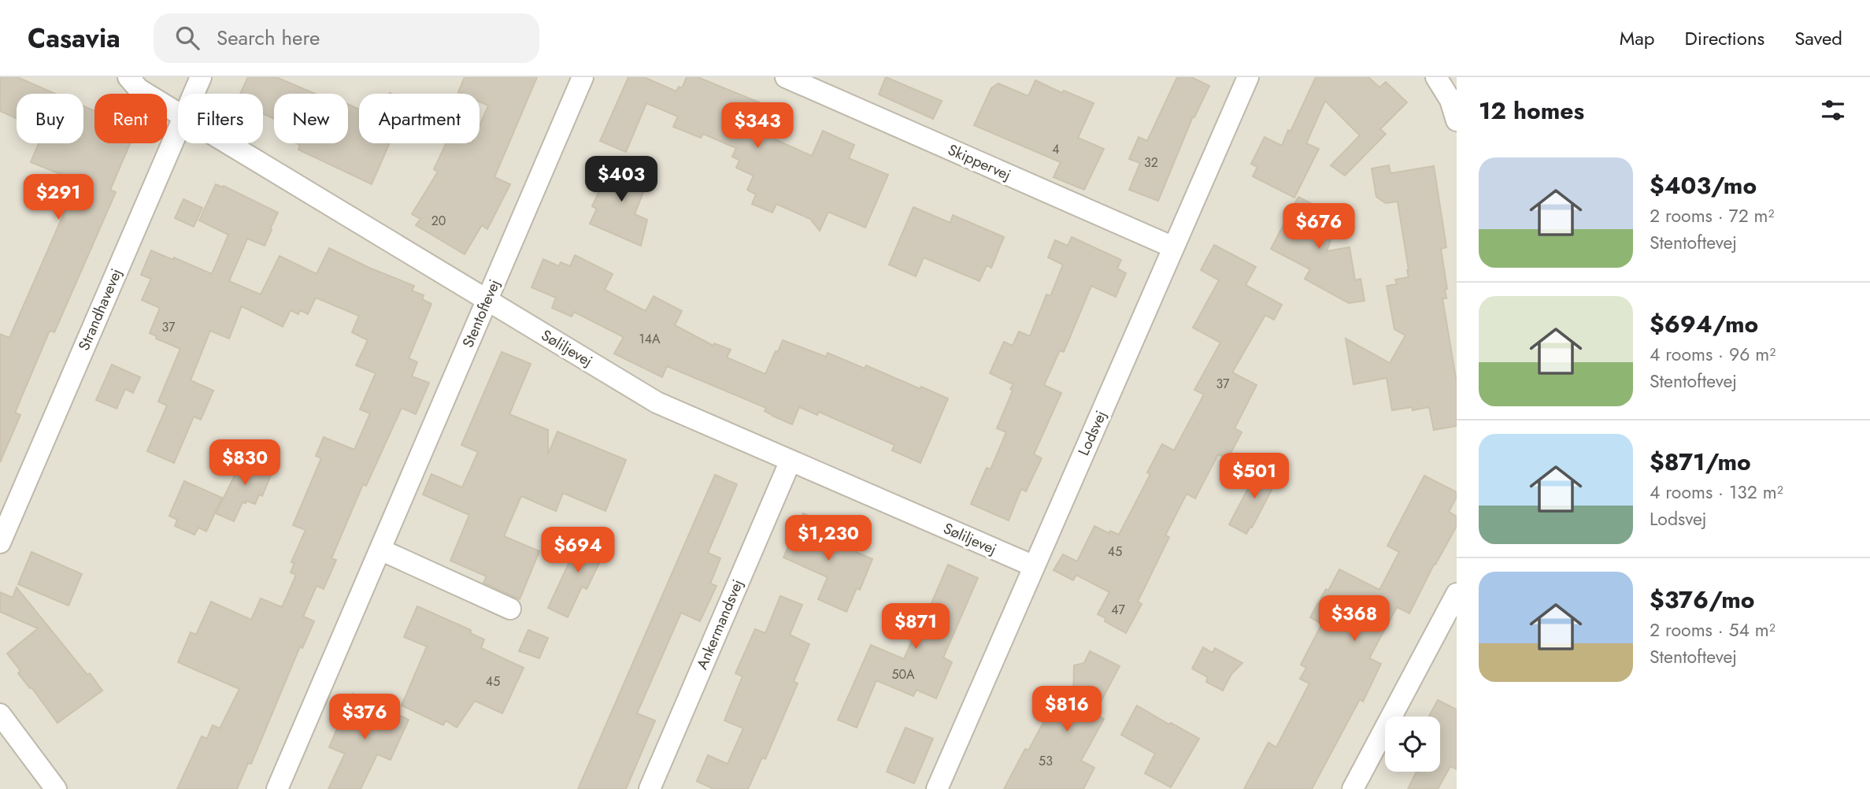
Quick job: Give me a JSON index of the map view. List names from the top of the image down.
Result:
{
  "streets": {
    "street": [
      "Skippervej",
      "Strandhavevej",
      "Stentoftevej",
      "Søliljevej",
      "Lodsvej",
      "Ankermandsvej"
    ]
  },
  "crossings": [
    ["Skippervej", "Lodsvej"],
    ["Stentoftevej", "Søliljevej"],
    ["Søliljevej", "Lodsvej"],
    ["Søliljevej", "Ankermandsvej"]
  ],
  "house_numbers": [
    "4",
    "32",
    "20",
    "37",
    "14A",
    "37",
    "45",
    "47",
    "50A",
    "45",
    "53"
  ],
  "page": {
    "header": "Casavia",
    "search": "Search here",
    "nav": ["Map", "Directions", "Saved"],
    "heading": "12 homes",
    "chip": [
      "Buy",
      "Rent",
      "Filters",
      "New",
      "Apartment"
    ],
    "price": [
      "$343",
      "$403",
      "$291",
      "$676",
      "$830",
      "$501",
      "$1,230",
      "$694",
      "$368",
      "$871",
      "$816",
      "$376"
    ],
    "list": [
      {
        "name": "$403/mo",
        "note": "2 rooms · 72 m² · Stentoftevej"
      },
      {
        "name": "$694/mo",
        "note": "4 rooms · 96 m² · Stentoftevej"
      },
      {
        "name": "$871/mo",
        "note": "4 rooms · 132 m² · Lodsvej"
      },
      {
        "name": "$376/mo",
        "note": "2 rooms · 54 m² · Stentoftevej"
      }
    ]
  }
}
